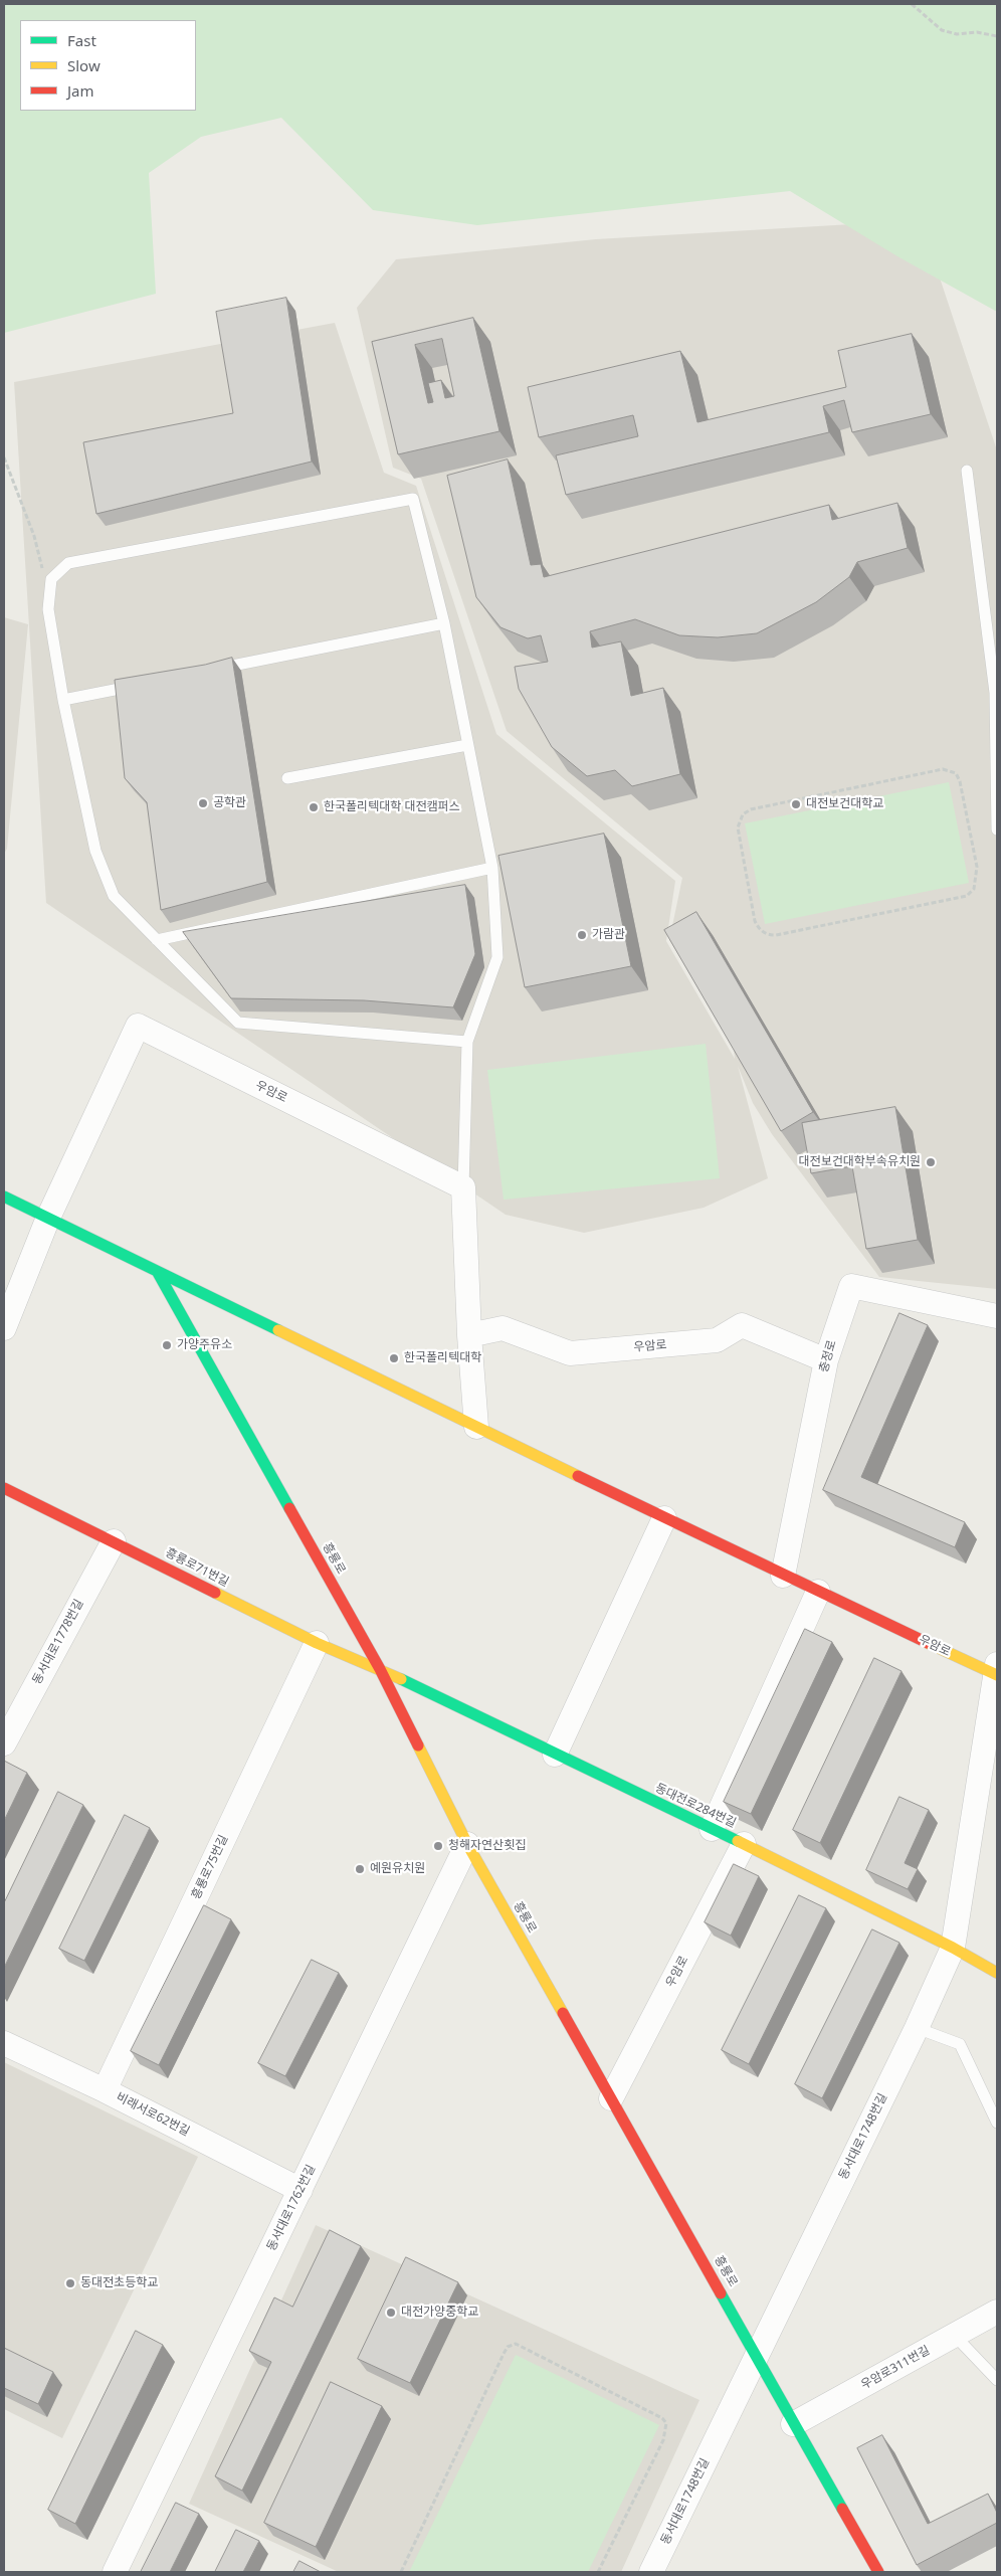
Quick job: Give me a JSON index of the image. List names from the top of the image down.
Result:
{
  "streets": {
    "main road": [
      "우암로",
      "흥룡로",
      "흥룡로71번길",
      "동대전로284번길"
    ],
    "street": [
      "충정로",
      "동서대로1778번길",
      "흥룡로75번길",
      "비래서로62번길",
      "동서대로1748번길",
      "동서대로1762번길",
      "우암로311번길"
    ]
  },
  "crossings": [
    ["우암로", "충정로"],
    ["우암로", "흥룡로"],
    ["우암로", "동대전로284번길"],
    ["우암로", "동서대로1748번길"],
    ["흥룡로", "흥룡로71번길"],
    ["흥룡로", "동대전로284번길"],
    ["흥룡로", "동서대로1748번길"],
    ["흥룡로", "동서대로1762번길"],
    ["흥룡로", "우암로311번길"],
    ["흥룡로71번길", "동서대로1778번길"],
    ["흥룡로71번길", "동대전로284번길"],
    ["흥룡로71번길", "흥룡로75번길"],
    ["동대전로284번길", "동서대로1748번길"],
    ["흥룡로75번길", "비래서로62번길"],
    ["비래서로62번길", "동서대로1762번길"]
  ],
  "places": [
    "공학관",
    "대전보건대학교",
    "한국폴리텍대학 대전캠퍼스",
    "가람관",
    "대전보건대학부속유치원",
    "가양주유소",
    "한국폴리텍대학",
    "청해자연산횟집",
    "예원유치원",
    "동대전초등학교",
    "대전가양중학교"
  ],
  "legend": ["Fast", "Slow", "Jam"]
}
